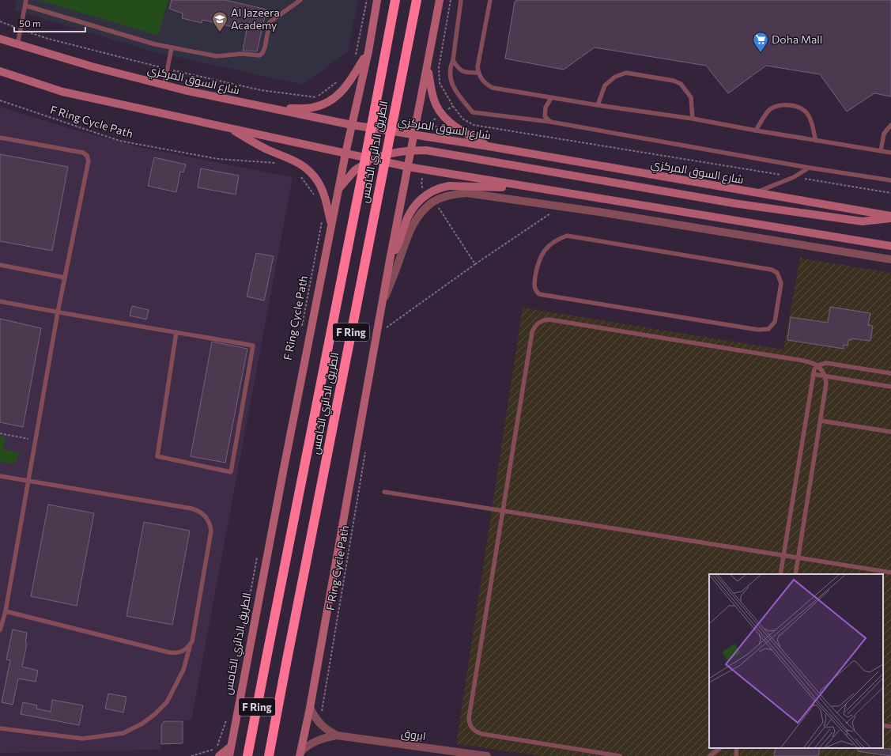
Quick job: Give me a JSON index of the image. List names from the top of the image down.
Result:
{
  "streets": {
    "highway": ["الطريق الدائري الخامس", "F Ring"],
    "main road": ["شارع السوق المركزي"],
    "street": ["ابروق"],
    "path": ["F Ring Cycle Path"]
  },
  "crossings": [
    ["شارع السوق المركزي", "الطريق الدائري الخامس"],
    ["F Ring Cycle Path", "ابروق"]
  ],
  "places": {
    "school or university": ["Al Jazeera Academy"],
    "supermarket": ["Doha Mall"]
  },
  "scale_bar": "50 m"
}
